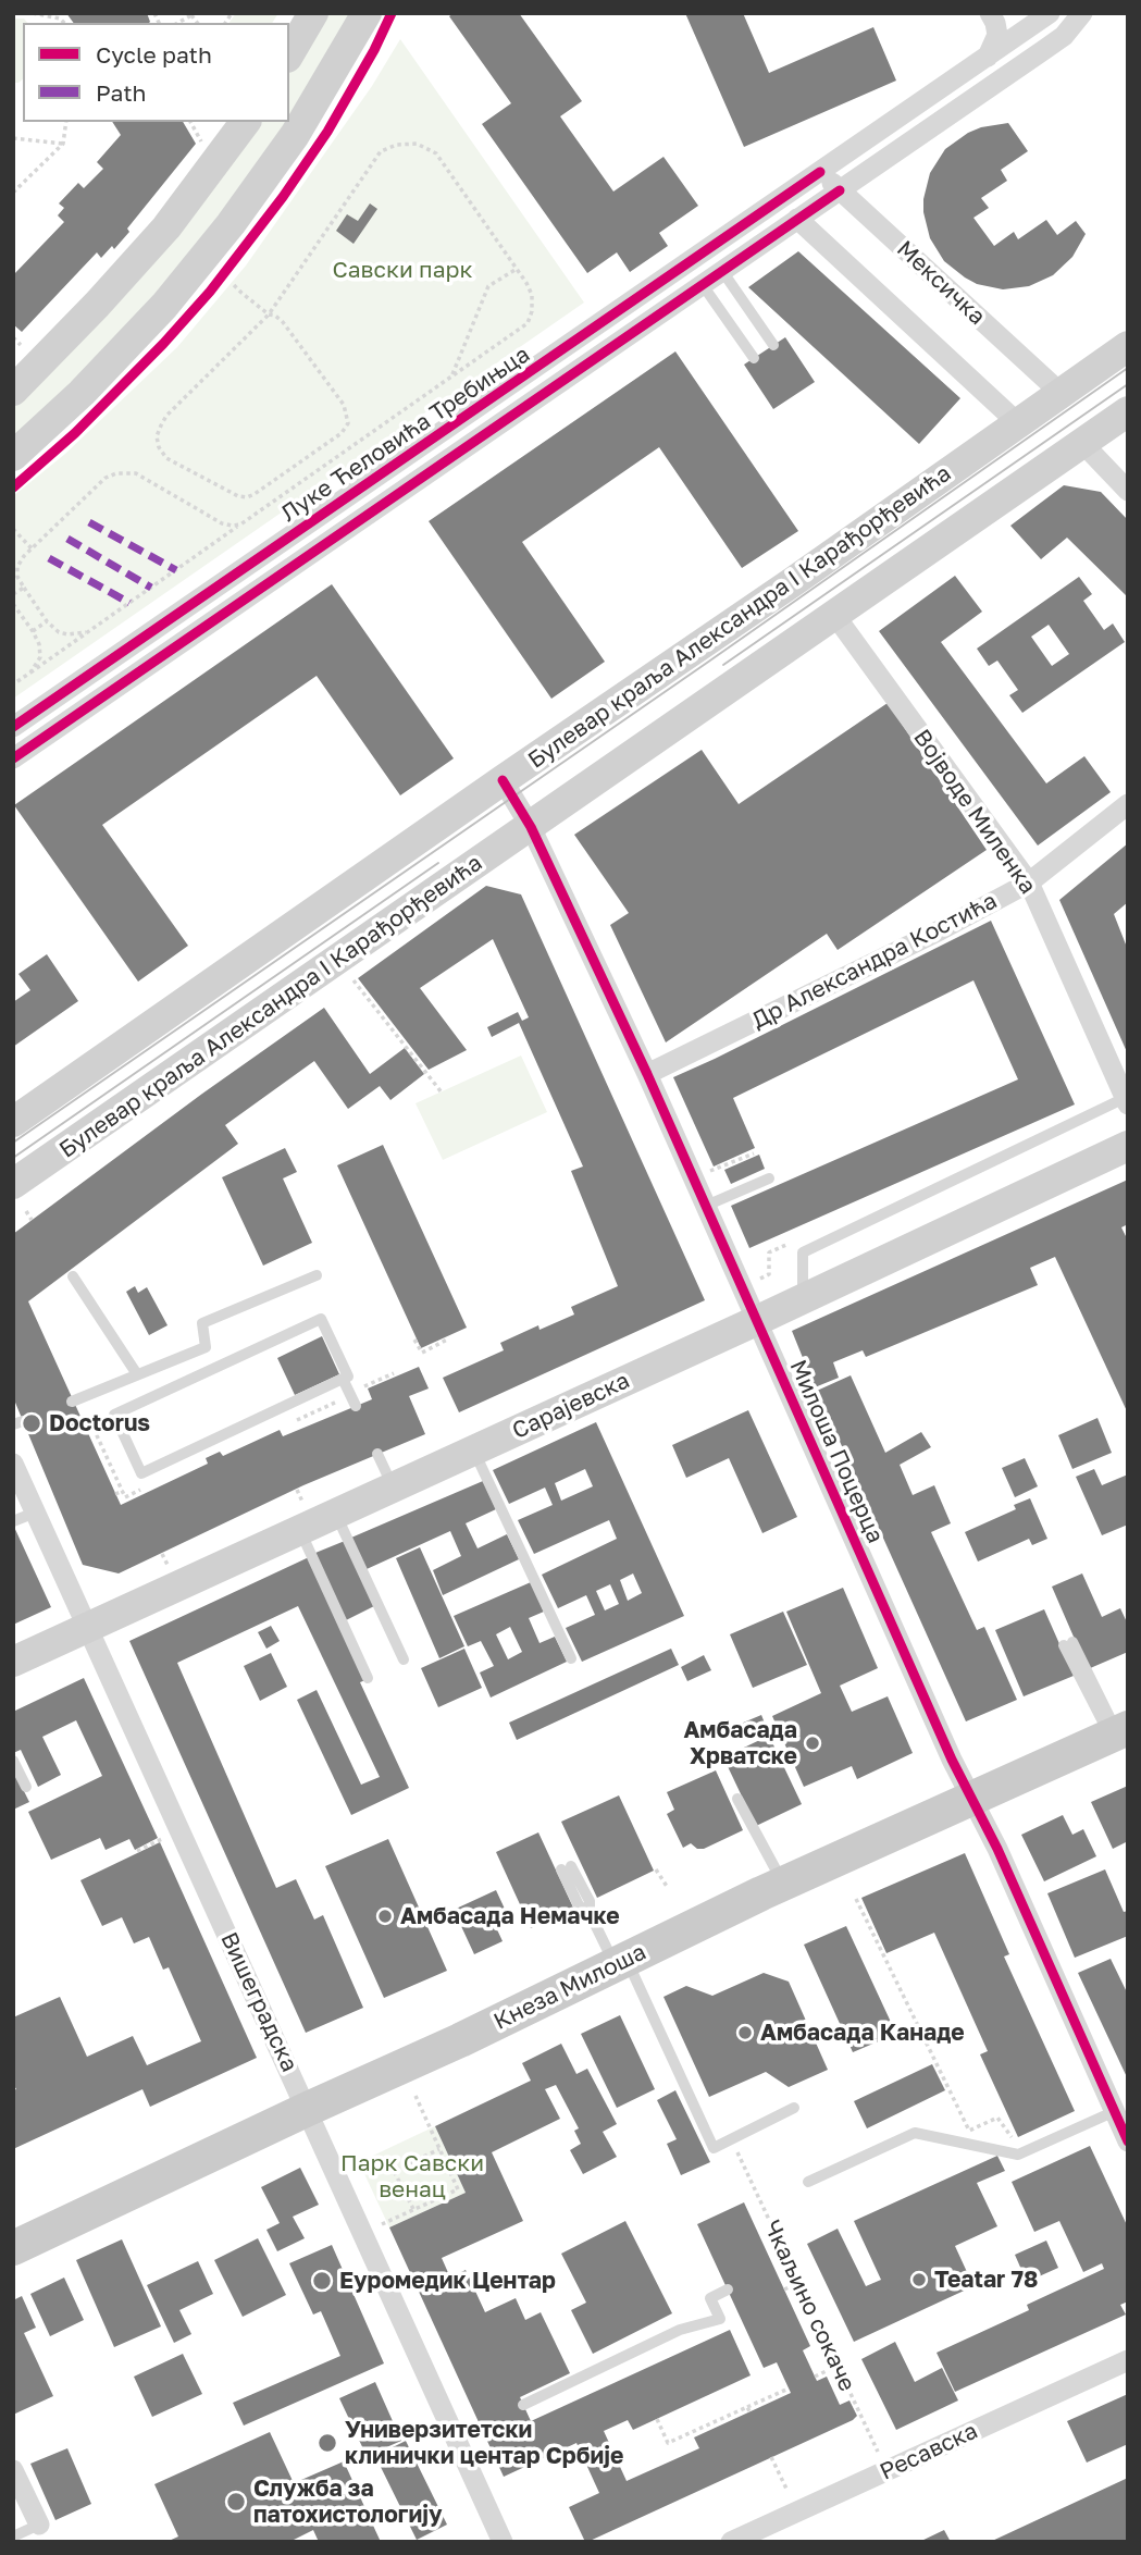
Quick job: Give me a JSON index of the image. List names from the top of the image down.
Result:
{
  "streets": {
    "main road": ["Булевар краља Александра I Карађорђевића", "Сарајевска", "Кнеза Милоша"],
    "street": [
      "Мексичка",
      "Луке Ћеловића Требињца",
      "Војводе Миленка",
      "Др Александра Костића",
      "Милоша Поцерца",
      "Вишеградска",
      "Ресавска"
    ],
    "path": ["Чкаљино сокаче"]
  },
  "crossings": [
    ["Мексичка", "Луке Ћеловића Требињца"],
    ["Мексичка", "Булевар краља Александра I Карађорђевића"],
    ["Булевар краља Александра I Карађорђевића", "Војводе Миленка"],
    ["Булевар краља Александра I Карађорђевића", "Милоша Поцерца"],
    ["Војводе Миленка", "Др Александра Костића"],
    ["Др Александра Костића", "Милоша Поцерца"],
    ["Сарајевска", "Милоша Поцерца"],
    ["Сарајевска", "Вишеградска"],
    ["Милоша Поцерца", "Кнеза Милоша"],
    ["Кнеза Милоша", "Вишеградска"],
    ["Чкаљино сокаче", "Ресавска"]
  ],
  "parks": ["Савски парк", "Парк Савски венац"],
  "places": [
    "Doctorus",
    "Амбасада Хрватске",
    "Амбасада Немачке",
    "Амбасада Канаде",
    "Teatar 78",
    "Еуромедик Центар",
    "Универзитетски клинички центар Србије",
    "Служба за патохистологију"
  ],
  "legend": ["Cycle path", "Path"]
}
